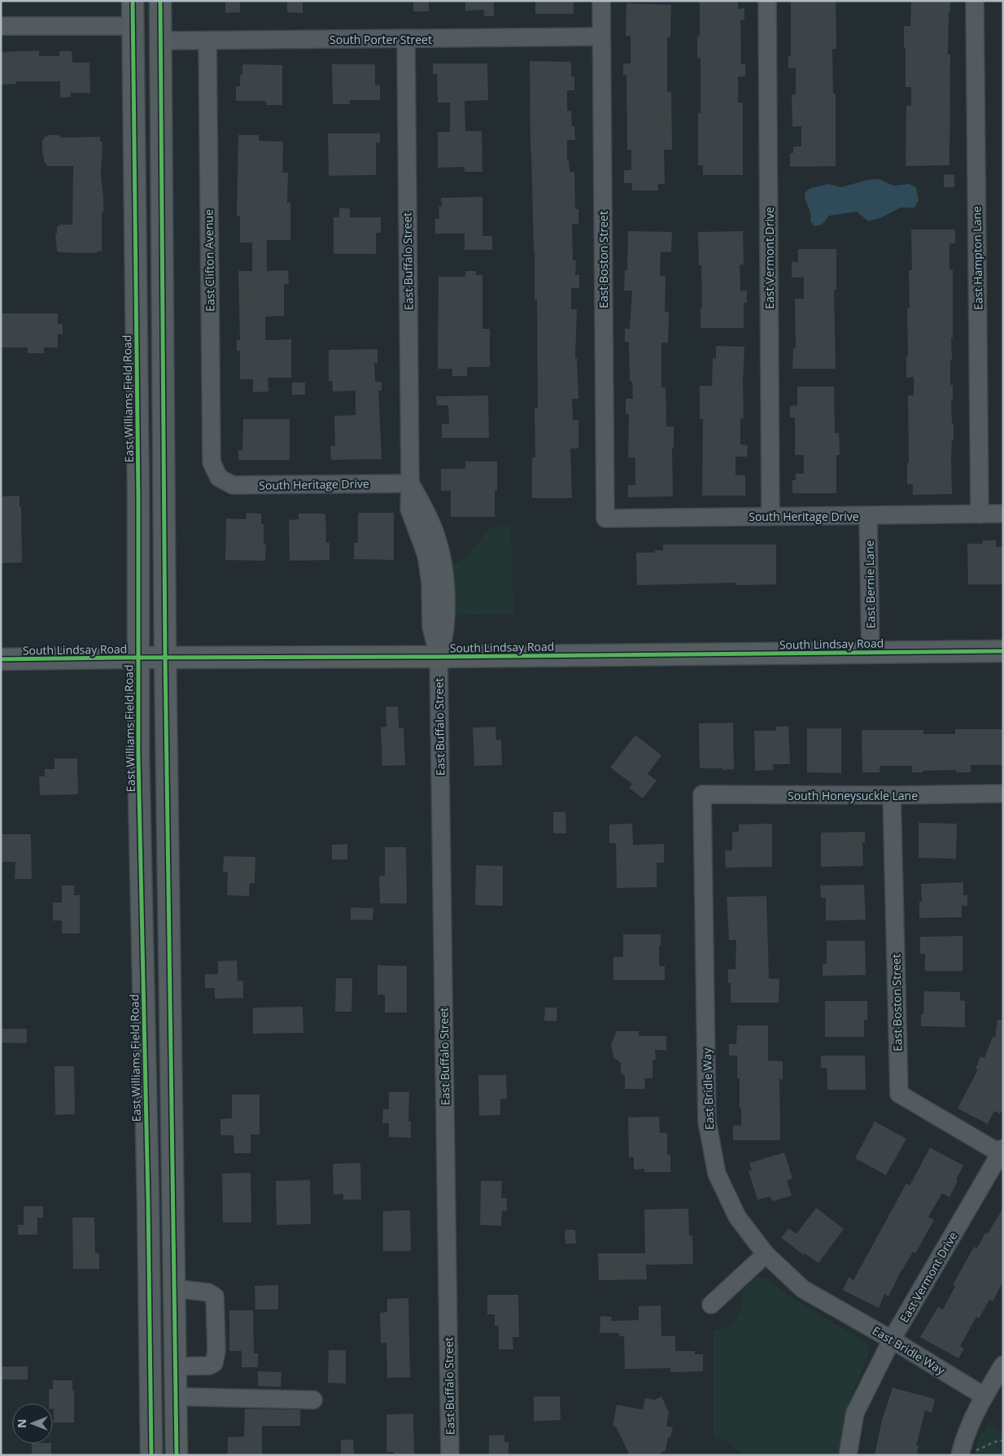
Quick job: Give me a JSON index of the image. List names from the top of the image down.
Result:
{
  "streets": {
    "main road": ["East Williams Field Road", "South Lindsay Road"],
    "street": [
      "South Porter Street",
      "East Vermont Drive",
      "East Hampton Lane",
      "East Boston Street",
      "East Clifton Avenue",
      "East Buffalo Street",
      "South Heritage Drive",
      "East Bernie Lane",
      "South Honeysuckle Lane",
      "East Bridle Way"
    ]
  },
  "crossings": [
    ["South Porter Street", "East Boston Street"],
    ["South Porter Street", "East Clifton Avenue"],
    ["South Porter Street", "East Buffalo Street"],
    ["East Vermont Drive", "East Boston Street"],
    ["East Vermont Drive", "South Heritage Drive"],
    ["East Vermont Drive", "East Bridle Way"],
    ["East Hampton Lane", "South Heritage Drive"],
    ["East Boston Street", "South Heritage Drive"],
    ["East Boston Street", "South Honeysuckle Lane"],
    ["East Clifton Avenue", "South Heritage Drive"],
    ["East Buffalo Street", "South Heritage Drive"],
    ["East Buffalo Street", "South Lindsay Road"],
    ["East Williams Field Road", "South Lindsay Road"],
    ["South Heritage Drive", "East Bernie Lane"],
    ["East Bernie Lane", "South Lindsay Road"],
    ["South Honeysuckle Lane", "East Bridle Way"]
  ],
  "north": "left"
}
